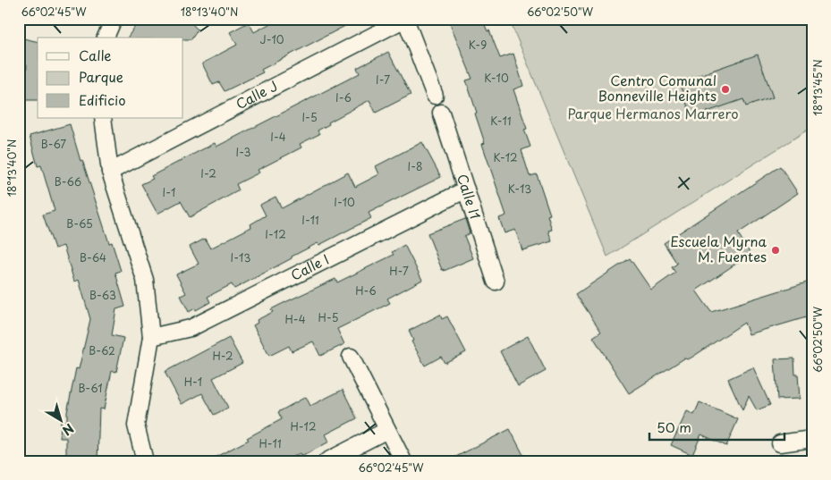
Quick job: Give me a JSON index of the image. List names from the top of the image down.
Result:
{
  "streets": {
    "street": ["Calle J", "Calle I1", "Calle I"]
  },
  "crossings": [
    ["Calle I1", "Calle I"]
  ],
  "parks": ["Parque Hermanos Marrero"],
  "places": ["Centro Comunal Bonneville Heights", "Escuela Myrna M. Fuentes"],
  "house_numbers": [
    "J-10",
    "K-9",
    "K-10",
    "I-7",
    "I-6",
    "I-5",
    "K-11",
    "I-4",
    "B-67",
    "I-3",
    "K-12",
    "I-8",
    "I-2",
    "B-66",
    "K-13",
    "I-1",
    "I-10",
    "I-11",
    "B-65",
    "I-12",
    "B-64",
    "I-13",
    "H-7",
    "H-6",
    "B-63",
    "H-5",
    "H-4",
    "B-62",
    "H-2",
    "H-1",
    "B-61",
    "H-12",
    "H-11"
  ],
  "legend": ["Calle", "Parque", "Edificio"],
  "scale_bar": "50 m",
  "north": "bottom right",
  "coordinates": [
    "66°02'45\"W",
    "18°13'40\"N",
    "66°02'50\"W",
    "18°13'45\"N"
  ]
}
